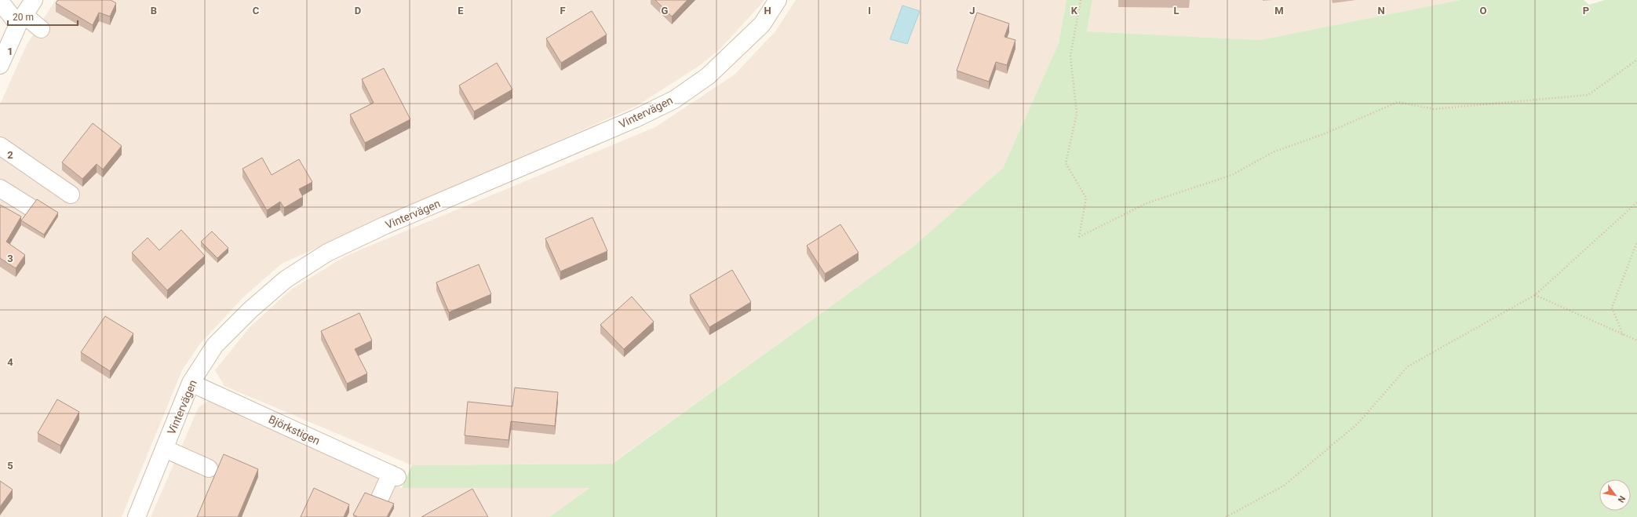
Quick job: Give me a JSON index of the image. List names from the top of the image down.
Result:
{
  "streets": {
    "street": ["Vintervägen", "Björkstigen"]
  },
  "crossings": [
    ["Vintervägen", "Björkstigen"]
  ],
  "scale_bar": "20 m",
  "north": "bottom right",
  "grid": {
    "columns": [
      "B",
      "C",
      "D",
      "E",
      "F",
      "G",
      "H",
      "I",
      "J",
      "K",
      "L",
      "M",
      "N",
      "O",
      "P"
    ],
    "rows": [
      "1",
      "2",
      "3",
      "4",
      "5"
    ]
  }
}
